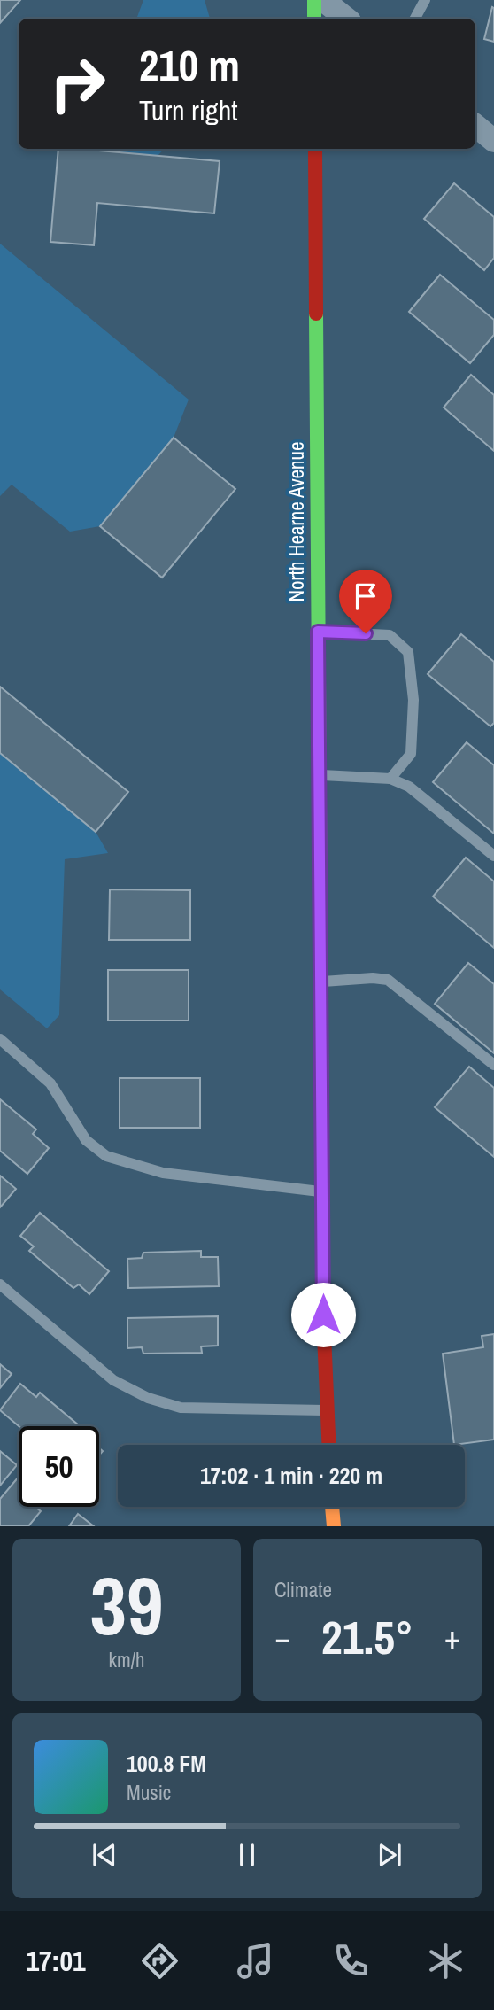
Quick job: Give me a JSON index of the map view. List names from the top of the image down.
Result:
{
  "streets": {
    "main road": ["North Hearne Avenue"]
  },
  "page": {
    "turn": ["210 m", "Turn right"],
    "limit": "50",
    "trip": "17:02 · 1 min · 220 m",
    "tile": [
      ["39", "km/h"],
      "Climate"
    ],
    "heat": ["−", "21.5°", "+"],
    "song": ["100.8 FM", "Music"],
    "tabs": "17:01"
  }
}
